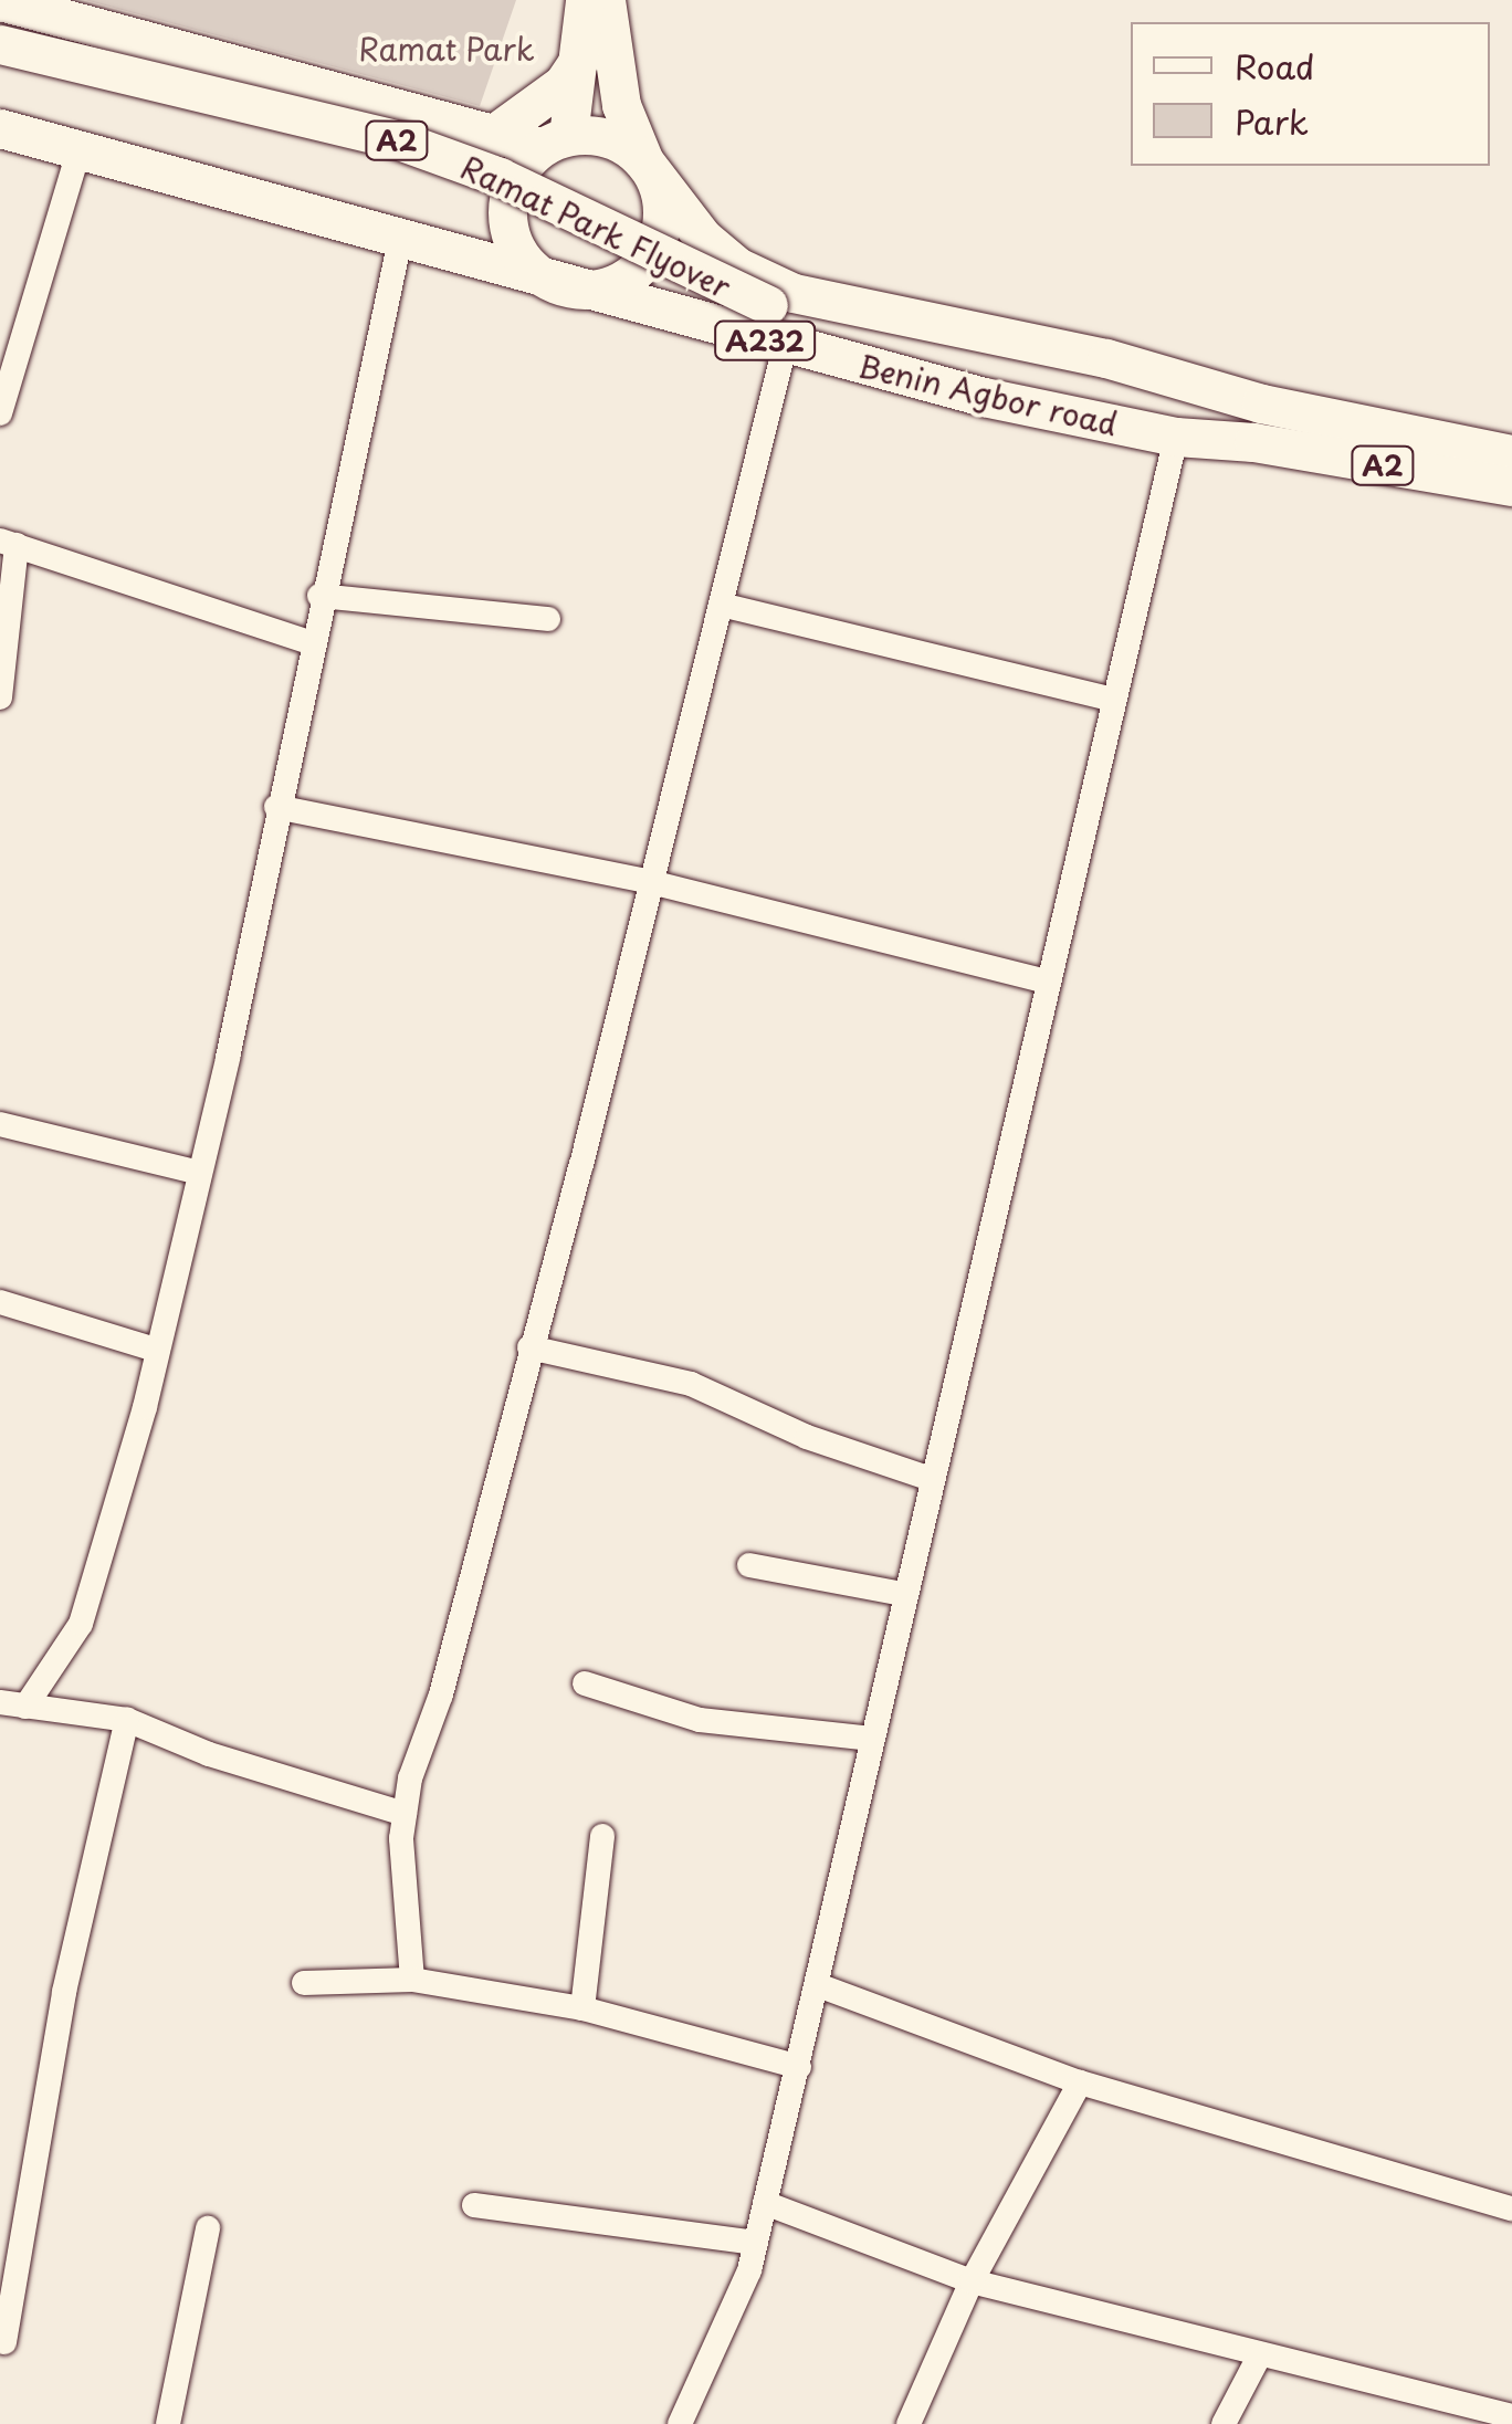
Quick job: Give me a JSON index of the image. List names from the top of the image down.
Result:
{
  "streets": {
    "highway": [
      "A2",
      "Ramat Park Flyover",
      "A232",
      "Benin Agbor road"
    ]
  },
  "crossings": [
    ["Ramat Park Flyover", "Benin Agbor road"]
  ],
  "parks": ["Ramat Park"],
  "legend": ["Road", "Park"]
}
